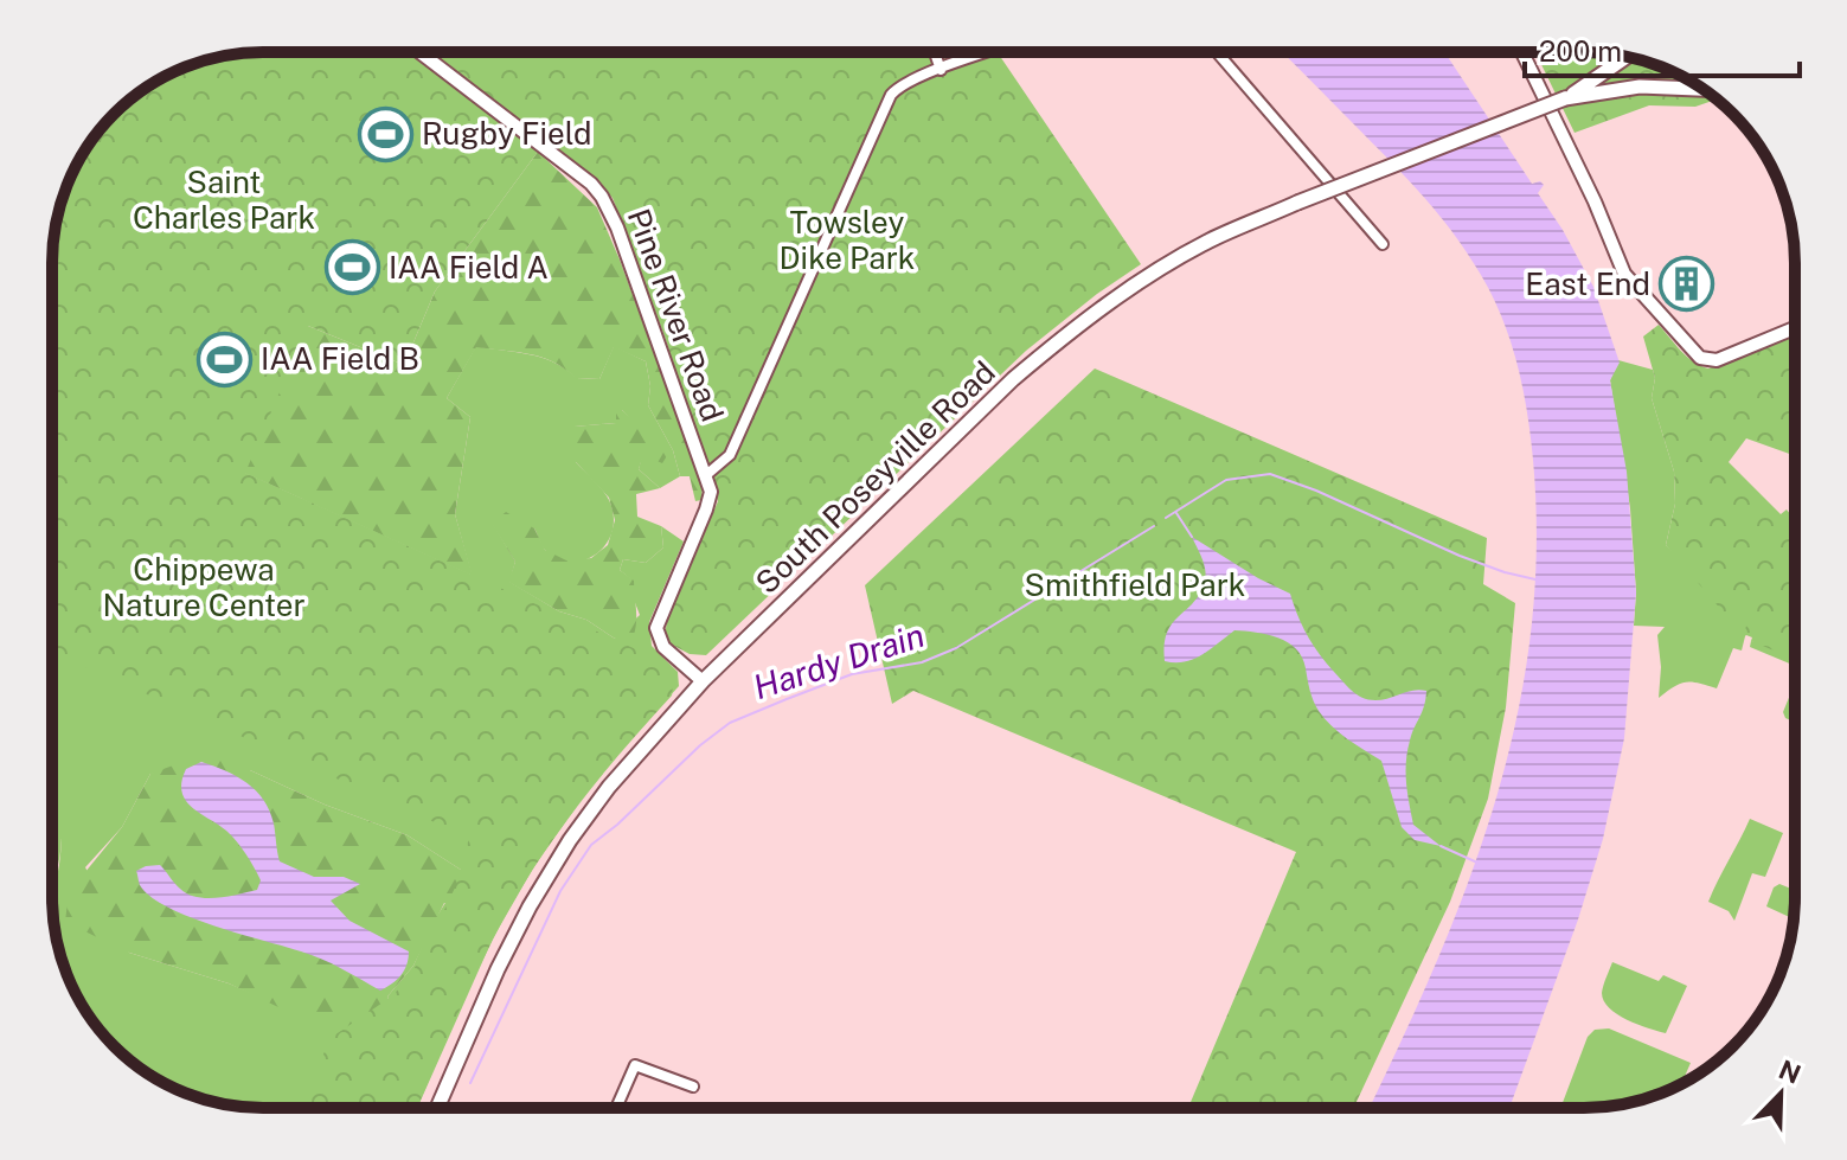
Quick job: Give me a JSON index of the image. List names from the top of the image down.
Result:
{
  "streets": {
    "main road": ["South Poseyville Road"],
    "street": ["Pine River Road"]
  },
  "crossings": [
    ["Pine River Road", "South Poseyville Road"]
  ],
  "water": ["Hardy Drain"],
  "parks": [
    "Saint Charles Park",
    "Towsley Dike Park",
    "Chippewa Nature Center",
    "Smithfield Park"
  ],
  "places": {
    "sports": ["Rugby Field", "IAA Field A", "IAA Field B"],
    "building": ["East End"]
  },
  "scale_bar": "200 m",
  "north": "top right"
}
